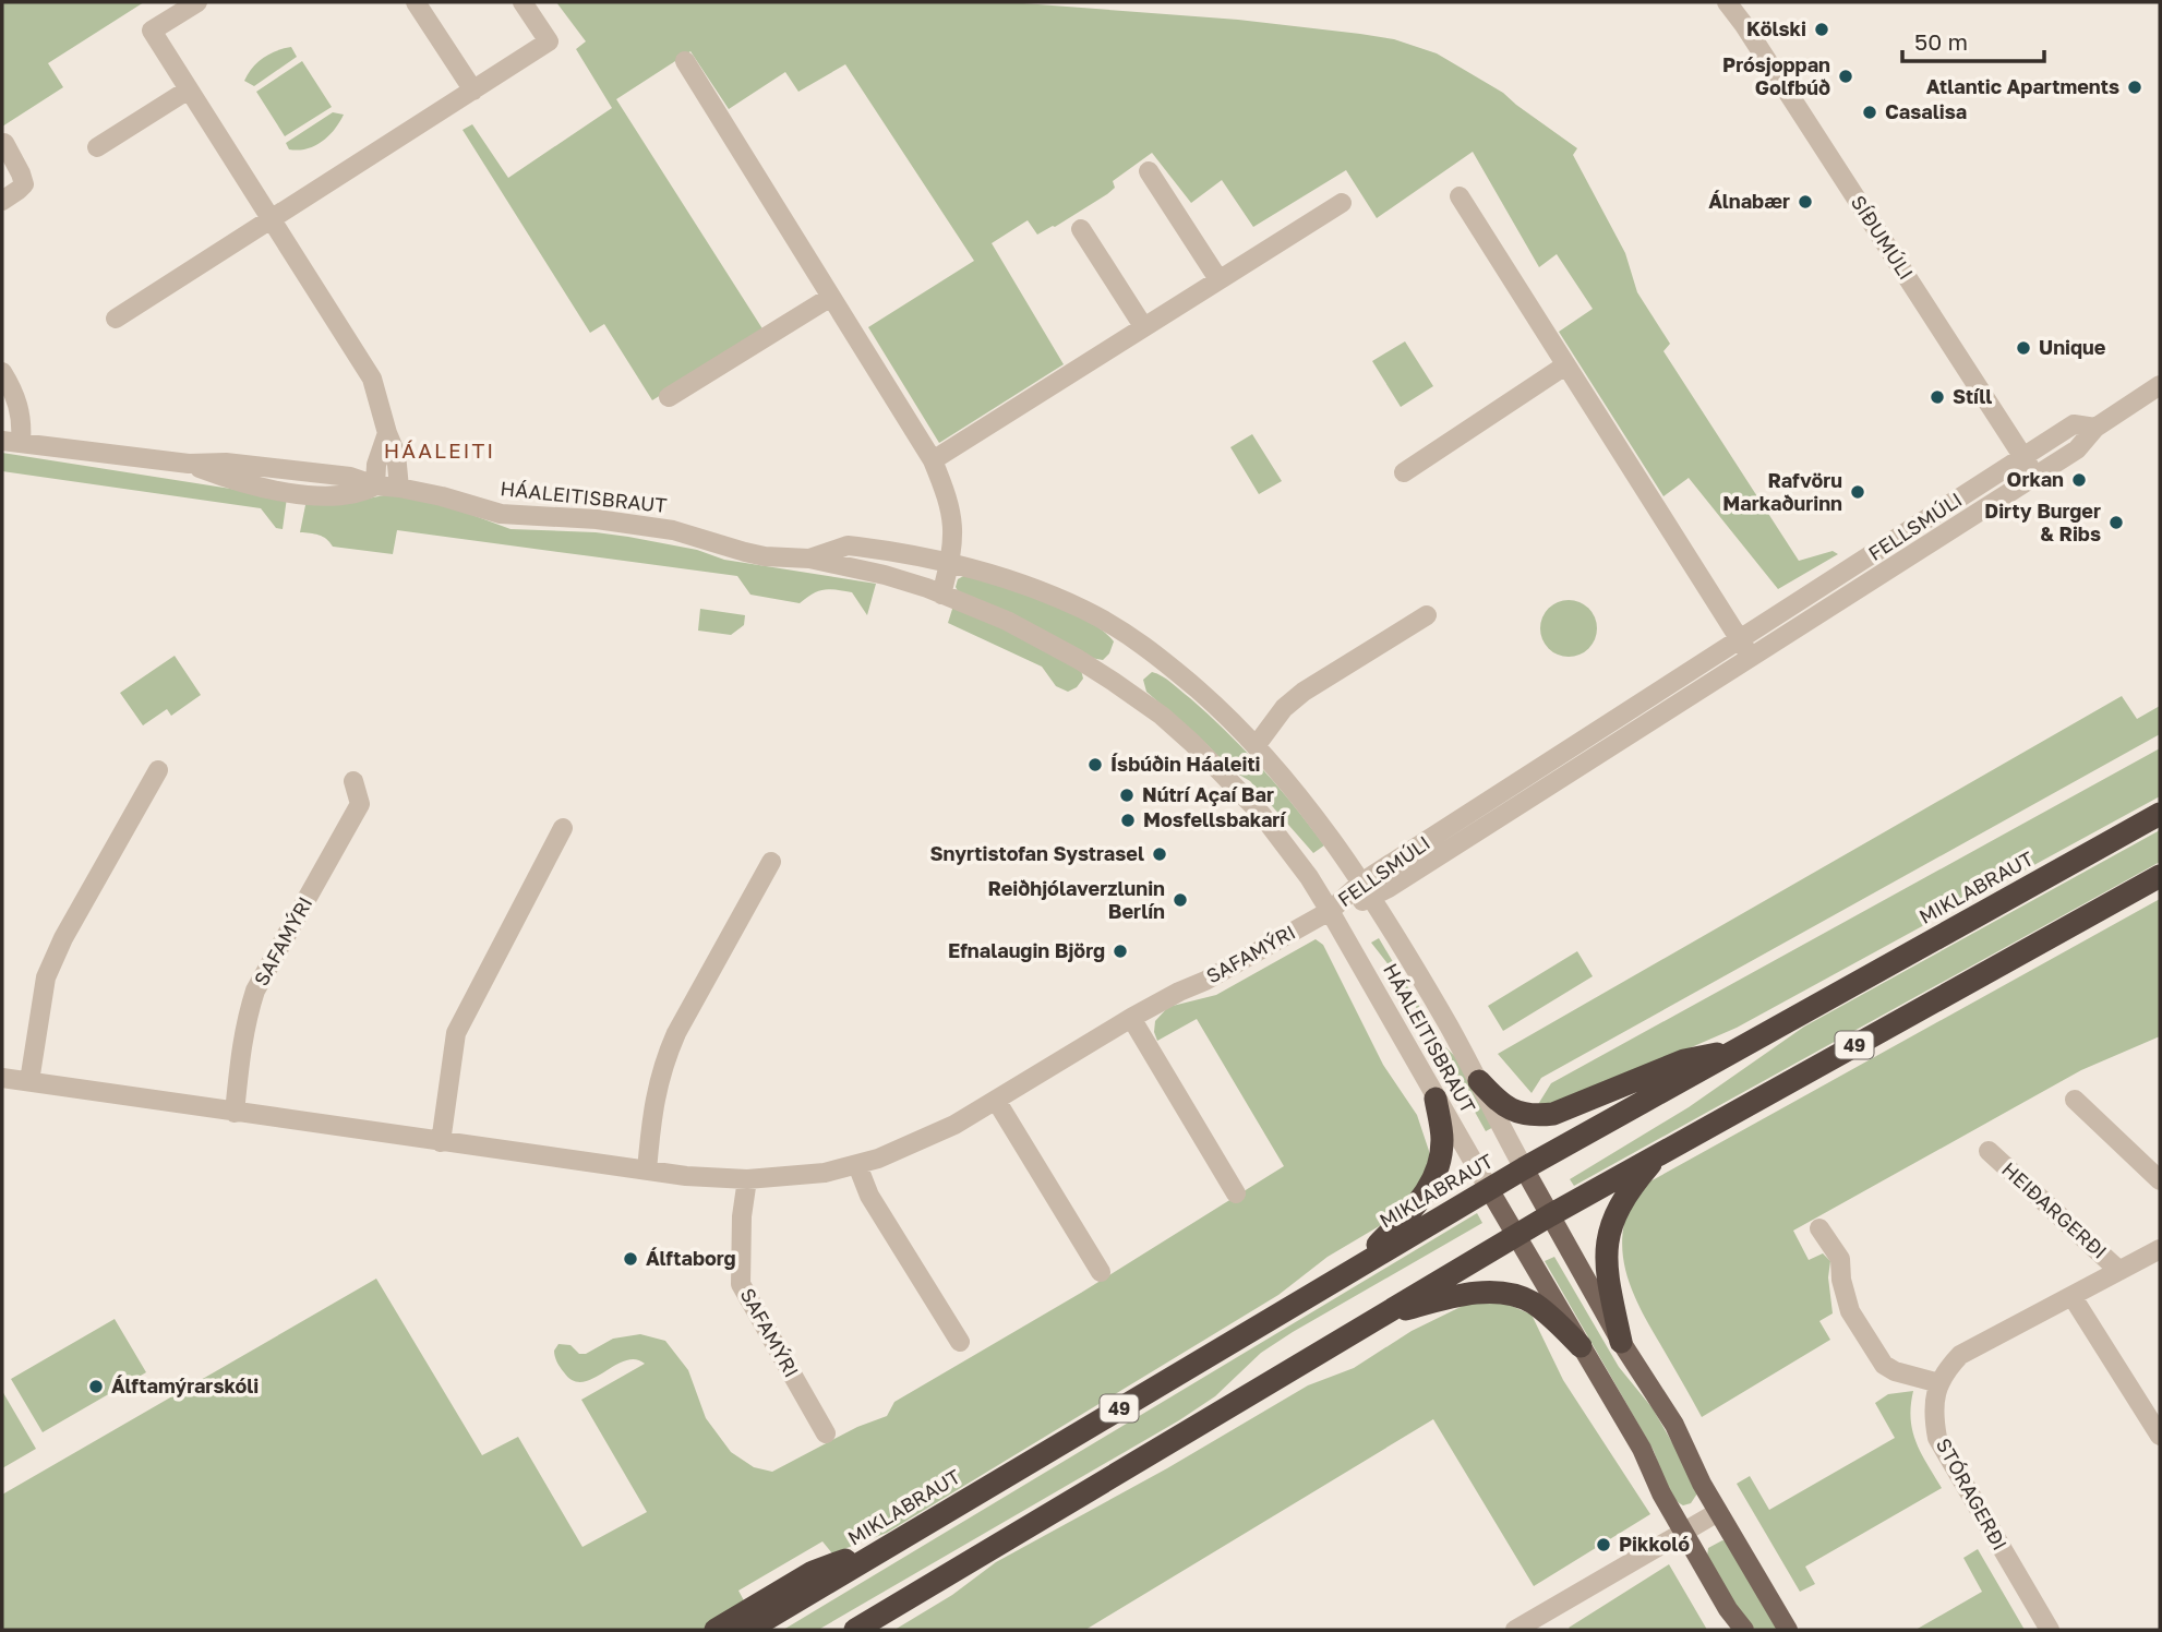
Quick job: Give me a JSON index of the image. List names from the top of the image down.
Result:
{
  "streets": {
    "highway": ["MIKLABRAUT", "49"],
    "main road": ["HÁALEITISBRAUT"],
    "street": [
      "SÍÐUMÚLI",
      "FELLSMÚLI",
      "SAFAMÝRI",
      "HEIÐARGERÐI",
      "STÓRAGERÐI"
    ]
  },
  "crossings": [
    ["SÍÐUMÚLI", "FELLSMÚLI"],
    ["HÁALEITISBRAUT", "FELLSMÚLI"],
    ["HÁALEITISBRAUT", "MIKLABRAUT"],
    ["HÁALEITISBRAUT", "SAFAMÝRI"],
    ["HÁALEITISBRAUT", "49"],
    ["FELLSMÚLI", "SAFAMÝRI"],
    ["HEIÐARGERÐI", "STÓRAGERÐI"]
  ],
  "districts": ["HÁALEITI"],
  "places": [
    "Kölski",
    "Prósjoppan Golfbúð",
    "Atlantic Apartments",
    "Casalisa",
    "Álnabær",
    "Unique",
    "Stíll",
    "Orkan",
    "Rafvöru Markaðurinn",
    "Dirty Burger & Ribs",
    "Ísbúðin Háaleiti",
    "Nútrí Açaí Bar",
    "Mosfellsbakarí",
    "Snyrtistofan Systrasel",
    "Reiðhjólaverzlunin Berlín",
    "Efnalaugin Björg",
    "Álftaborg",
    "Álftamýrarskóli",
    "Pikkoló"
  ],
  "scale_bar": "50 m"
}
